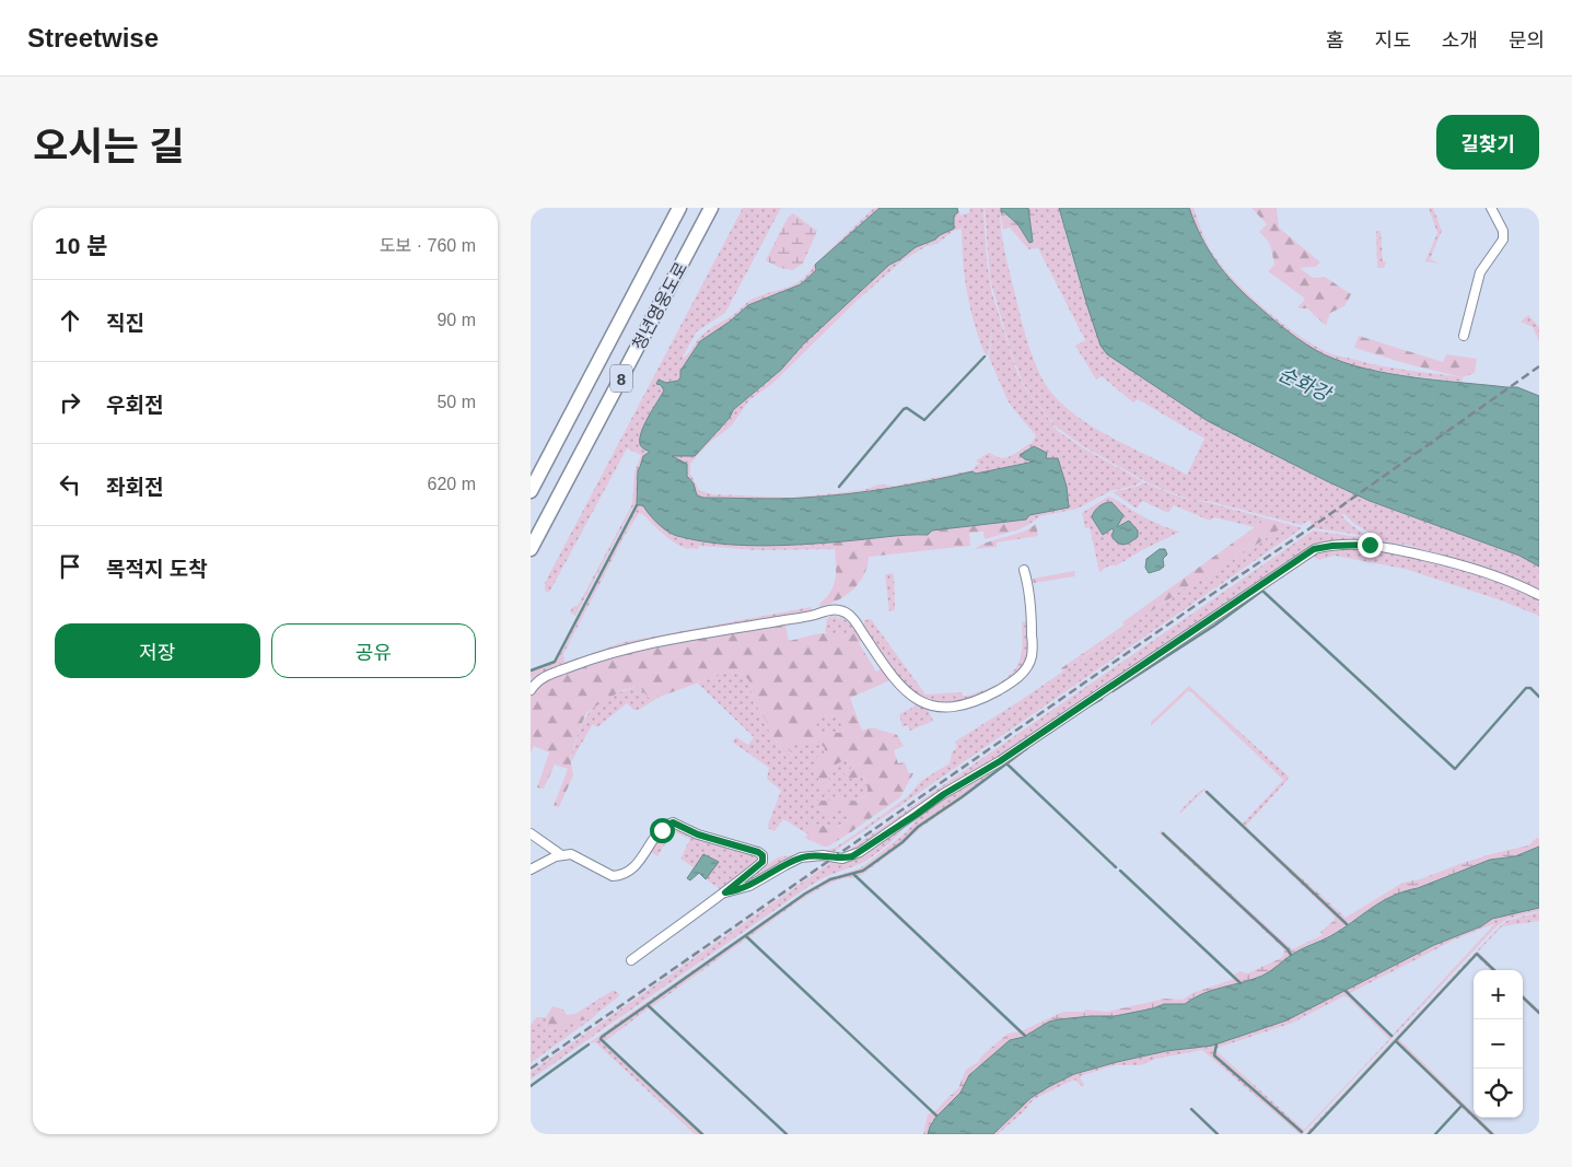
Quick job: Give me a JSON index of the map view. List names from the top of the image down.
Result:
{
  "streets": {
    "highway": ["청년영웅도로", "8"]
  },
  "water": ["순화강"],
  "page": {
    "header": "Streetwise",
    "nav": [
      "홈",
      "지도",
      "소개",
      "문의"
    ],
    "title": "오시는 길",
    "buttons": [
      "길찾기",
      ["저장", "공유"]
    ],
    "heading": ["10 분", "도보 · 760 m"],
    "list": [
      ["직진", "90 m"],
      ["우회전", "50 m"],
      ["좌회전", "620 m"],
      "목적지 도착"
    ],
    "map_buttons": ["+", "−"]
  }
}
